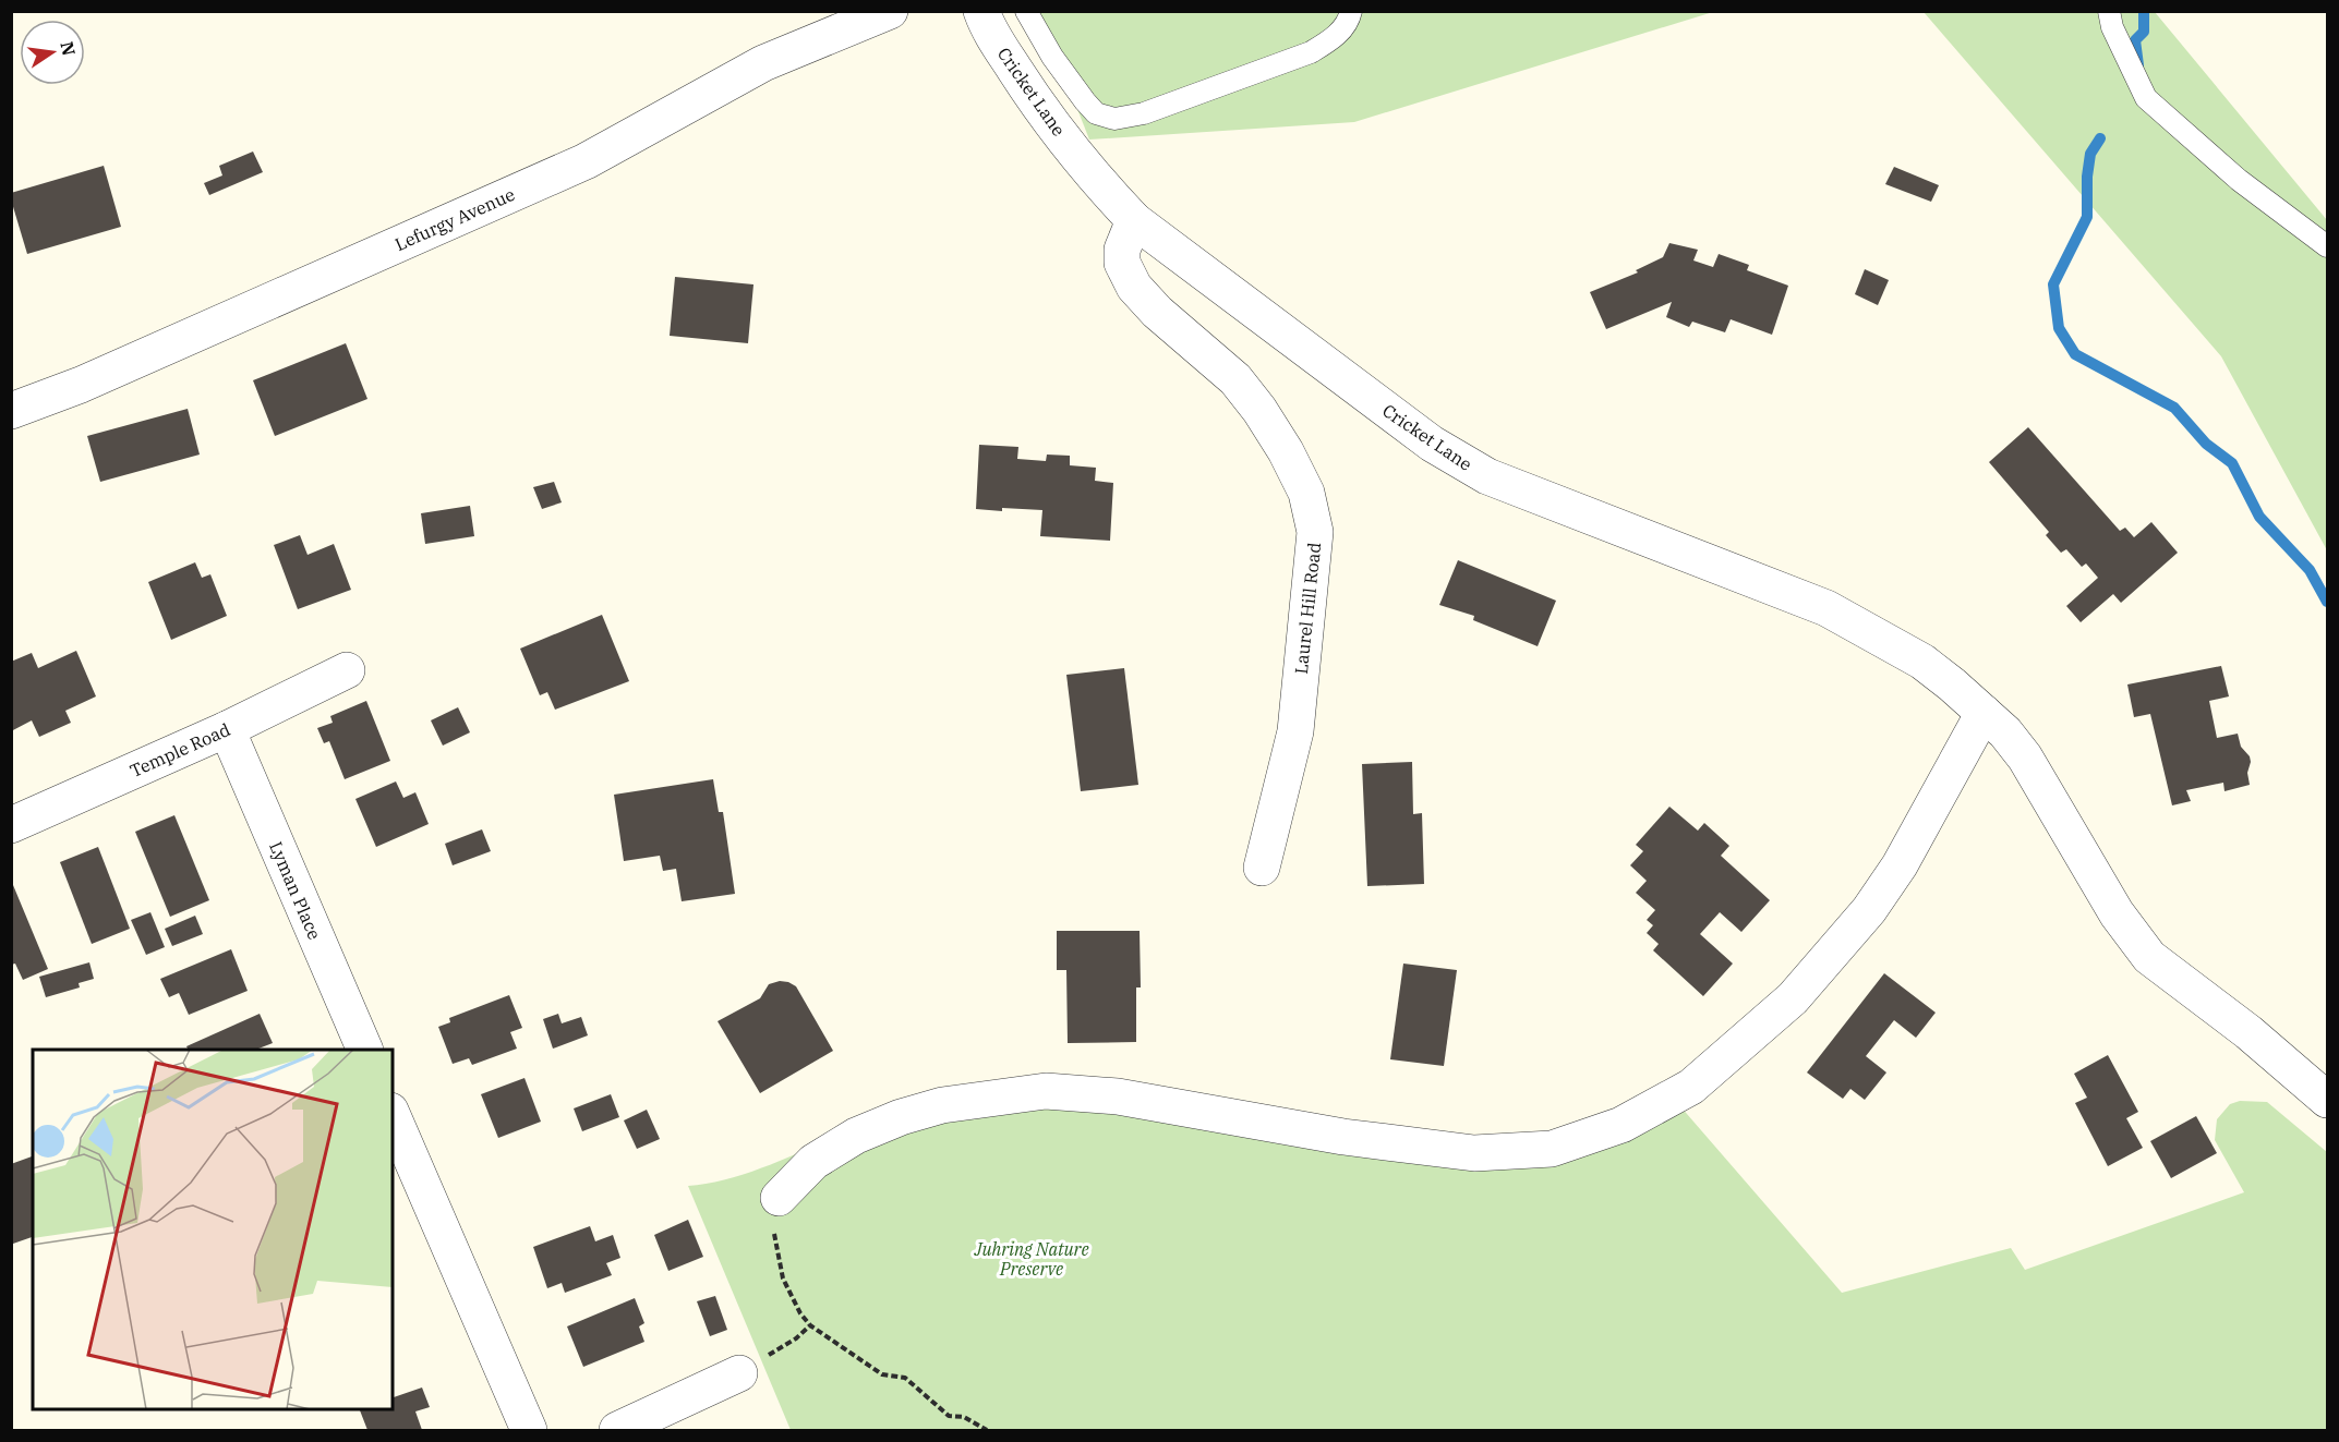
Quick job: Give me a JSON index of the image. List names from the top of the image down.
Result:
{
  "streets": {
    "street": [
      "Cricket Lane",
      "Lefurgy Avenue",
      "Laurel Hill Road",
      "Temple Road",
      "Lyman Place"
    ]
  },
  "crossings": [
    ["Cricket Lane", "Laurel Hill Road"],
    ["Temple Road", "Lyman Place"]
  ],
  "parks": ["Juhring Nature Preserve"],
  "north": "right"
}
